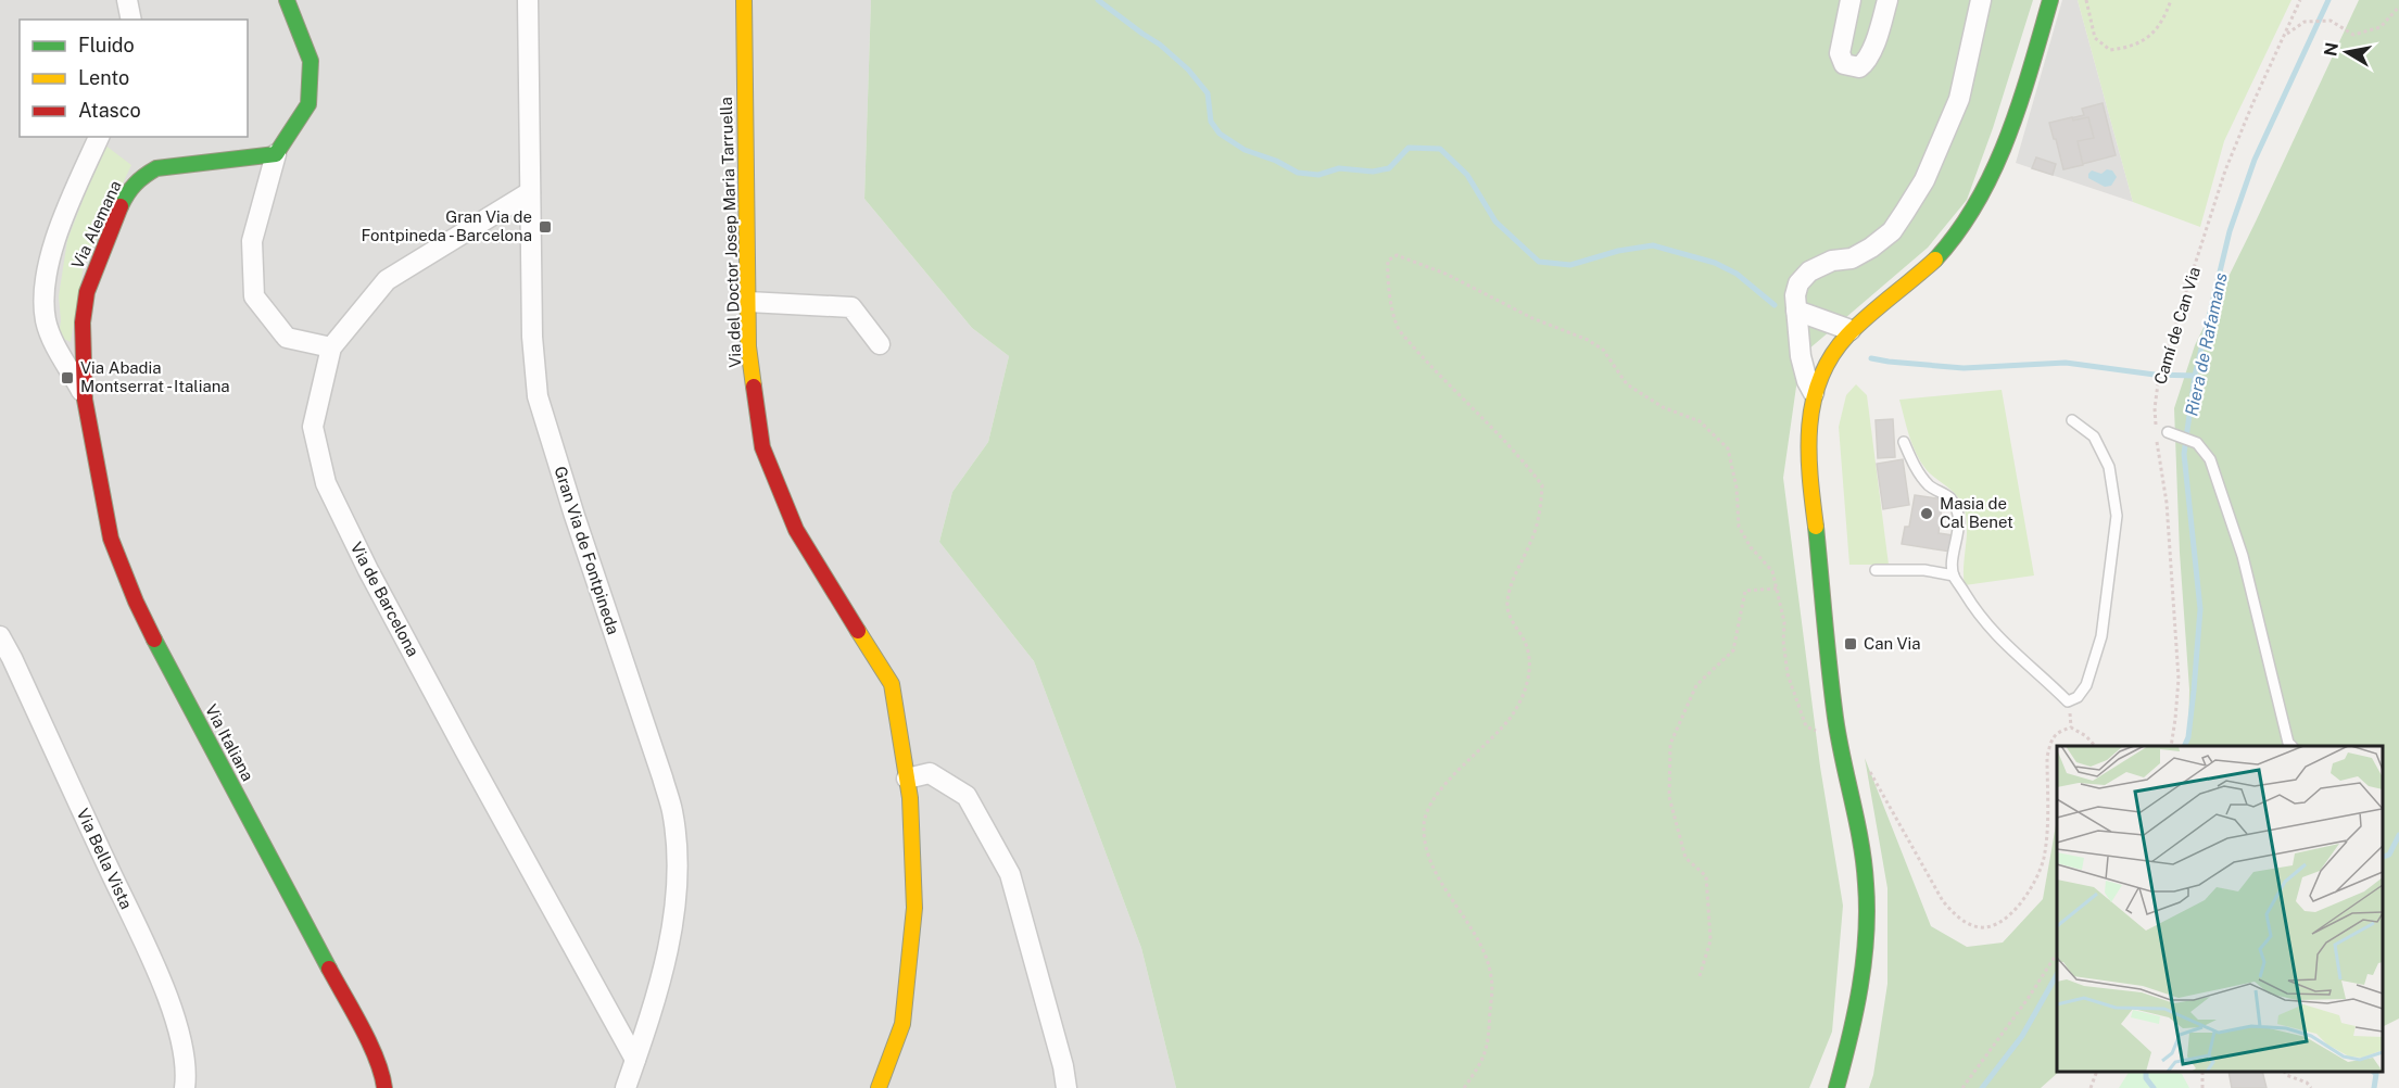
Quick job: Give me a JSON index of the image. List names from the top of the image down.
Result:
{
  "streets": {
    "street": [
      "Via Alemana",
      "Via del Doctor Josep Maria Tarruella",
      "Gran Via de Fontpineda",
      "Via de Barcelona",
      "Via Italiana",
      "Via Bella Vista"
    ],
    "path": ["Camí de Can Via"]
  },
  "crossings": [
    ["Via Alemana", "Via Italiana"],
    ["Gran Via de Fontpineda", "Via de Barcelona"]
  ],
  "water": ["Riera de Rafamans"],
  "places": {
    "transit": ["Gran Via de Fontpineda - Barcelona", "Via Abadia Montserrat - Italiana", "Can Via"],
    "other": ["Masia de Cal Benet"]
  },
  "legend": ["Fluido", "Lento", "Atasco"],
  "north": "left"
}
